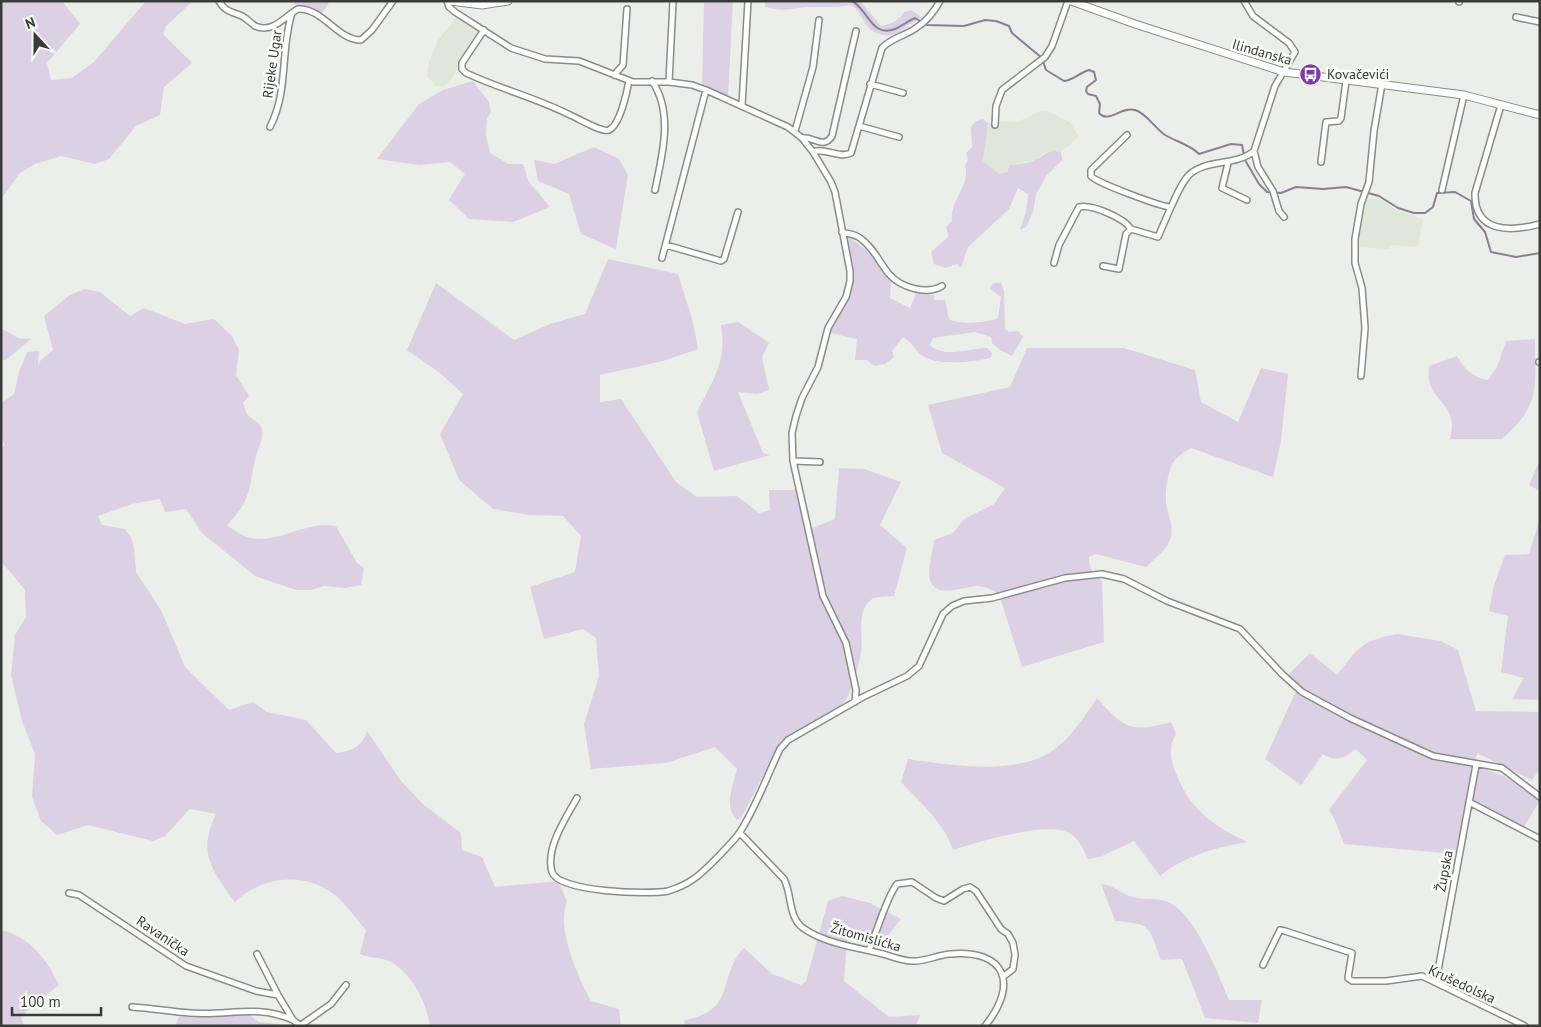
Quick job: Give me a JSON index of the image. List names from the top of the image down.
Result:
{
  "streets": {
    "street": [
      "Ilindanska",
      "Rijeke Ugar",
      "Župska",
      "Ravanička",
      "Žitomislićka",
      "Krušedolska"
    ]
  },
  "crossings": [
    ["Župska", "Krušedolska"]
  ],
  "places": {
    "bus stop": ["Kovačevići"]
  },
  "scale_bar": "100 m",
  "north": "top"
}
